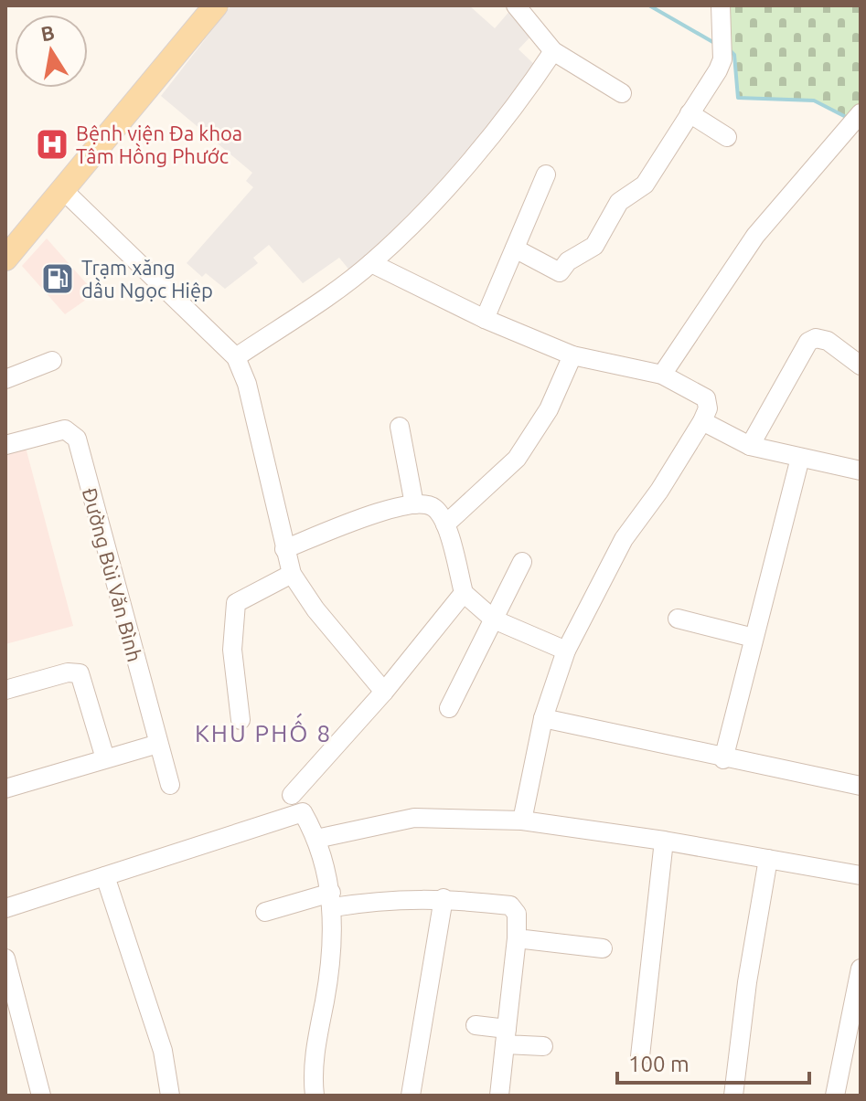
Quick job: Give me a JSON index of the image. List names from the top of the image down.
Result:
{
  "streets": {
    "street": ["Đường Bùi Văn Bình"]
  },
  "districts": ["KHU PHỐ 8"],
  "places": {
    "hospital": ["Bệnh viện Đa khoa Tâm Hồng Phước"],
    "fuel station": ["Trạm xăng dầu Ngọc Hiệp"]
  },
  "scale_bar": "100 m",
  "north": "top"
}
